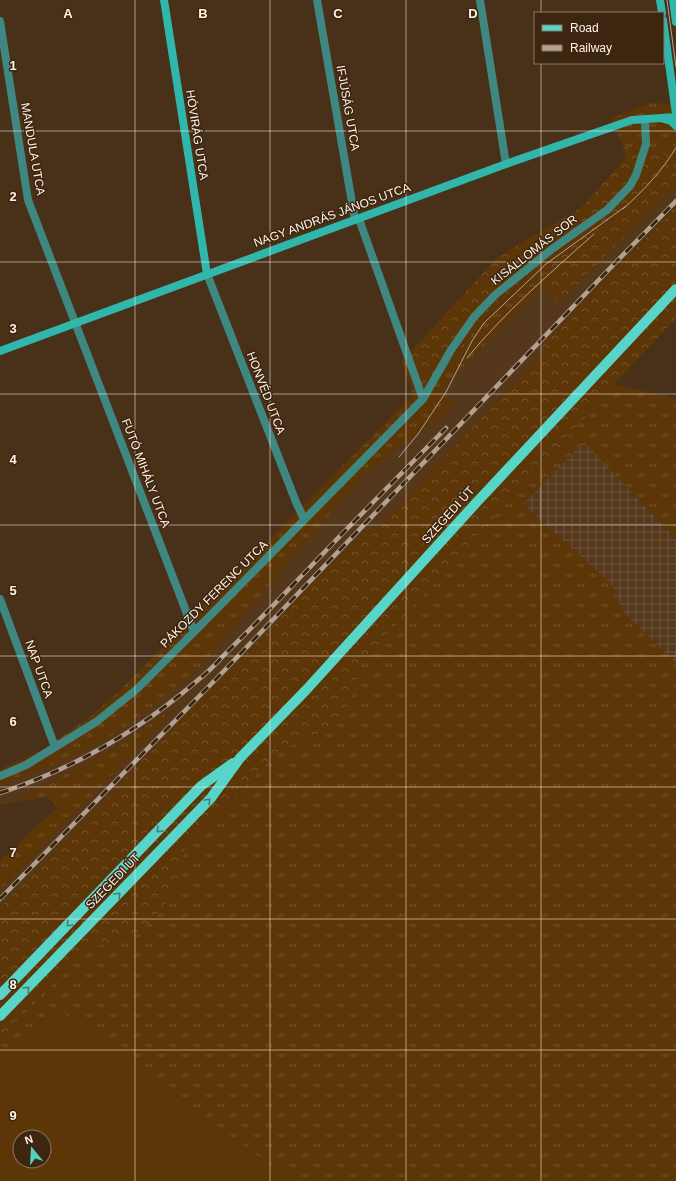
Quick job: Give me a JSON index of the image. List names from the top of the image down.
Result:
{
  "streets": {
    "main road": ["SZEGEDI ÚT"],
    "street": [
      "IFJÚSÁG UTCA",
      "HÓVIRÁG UTCA",
      "MANDULA UTCA",
      "NAGY ANDRÁS JÁNOS UTCA",
      "KISÁLLOMÁS SOR",
      "HONVÉD UTCA",
      "FUTÓ MIHÁLY UTCA",
      "PÁKOZDY FERENC UTCA",
      "NAP UTCA"
    ]
  },
  "crossings": [
    ["IFJÚSÁG UTCA", "NAGY ANDRÁS JÁNOS UTCA"],
    ["IFJÚSÁG UTCA", "KISÁLLOMÁS SOR"],
    ["IFJÚSÁG UTCA", "PÁKOZDY FERENC UTCA"],
    ["HÓVIRÁG UTCA", "NAGY ANDRÁS JÁNOS UTCA"],
    ["HÓVIRÁG UTCA", "HONVÉD UTCA"],
    ["MANDULA UTCA", "NAGY ANDRÁS JÁNOS UTCA"],
    ["MANDULA UTCA", "FUTÓ MIHÁLY UTCA"],
    ["NAGY ANDRÁS JÁNOS UTCA", "KISÁLLOMÁS SOR"],
    ["NAGY ANDRÁS JÁNOS UTCA", "HONVÉD UTCA"],
    ["NAGY ANDRÁS JÁNOS UTCA", "FUTÓ MIHÁLY UTCA"],
    ["KISÁLLOMÁS SOR", "PÁKOZDY FERENC UTCA"],
    ["HONVÉD UTCA", "PÁKOZDY FERENC UTCA"],
    ["FUTÓ MIHÁLY UTCA", "PÁKOZDY FERENC UTCA"],
    ["PÁKOZDY FERENC UTCA", "NAP UTCA"]
  ],
  "legend": ["Road", "Railway"],
  "north": "top",
  "grid": {
    "columns": [
      "A",
      "B",
      "C",
      "D"
    ],
    "rows": [
      "1",
      "2",
      "3",
      "4",
      "5",
      "6",
      "7",
      "8",
      "9"
    ]
  }
}
